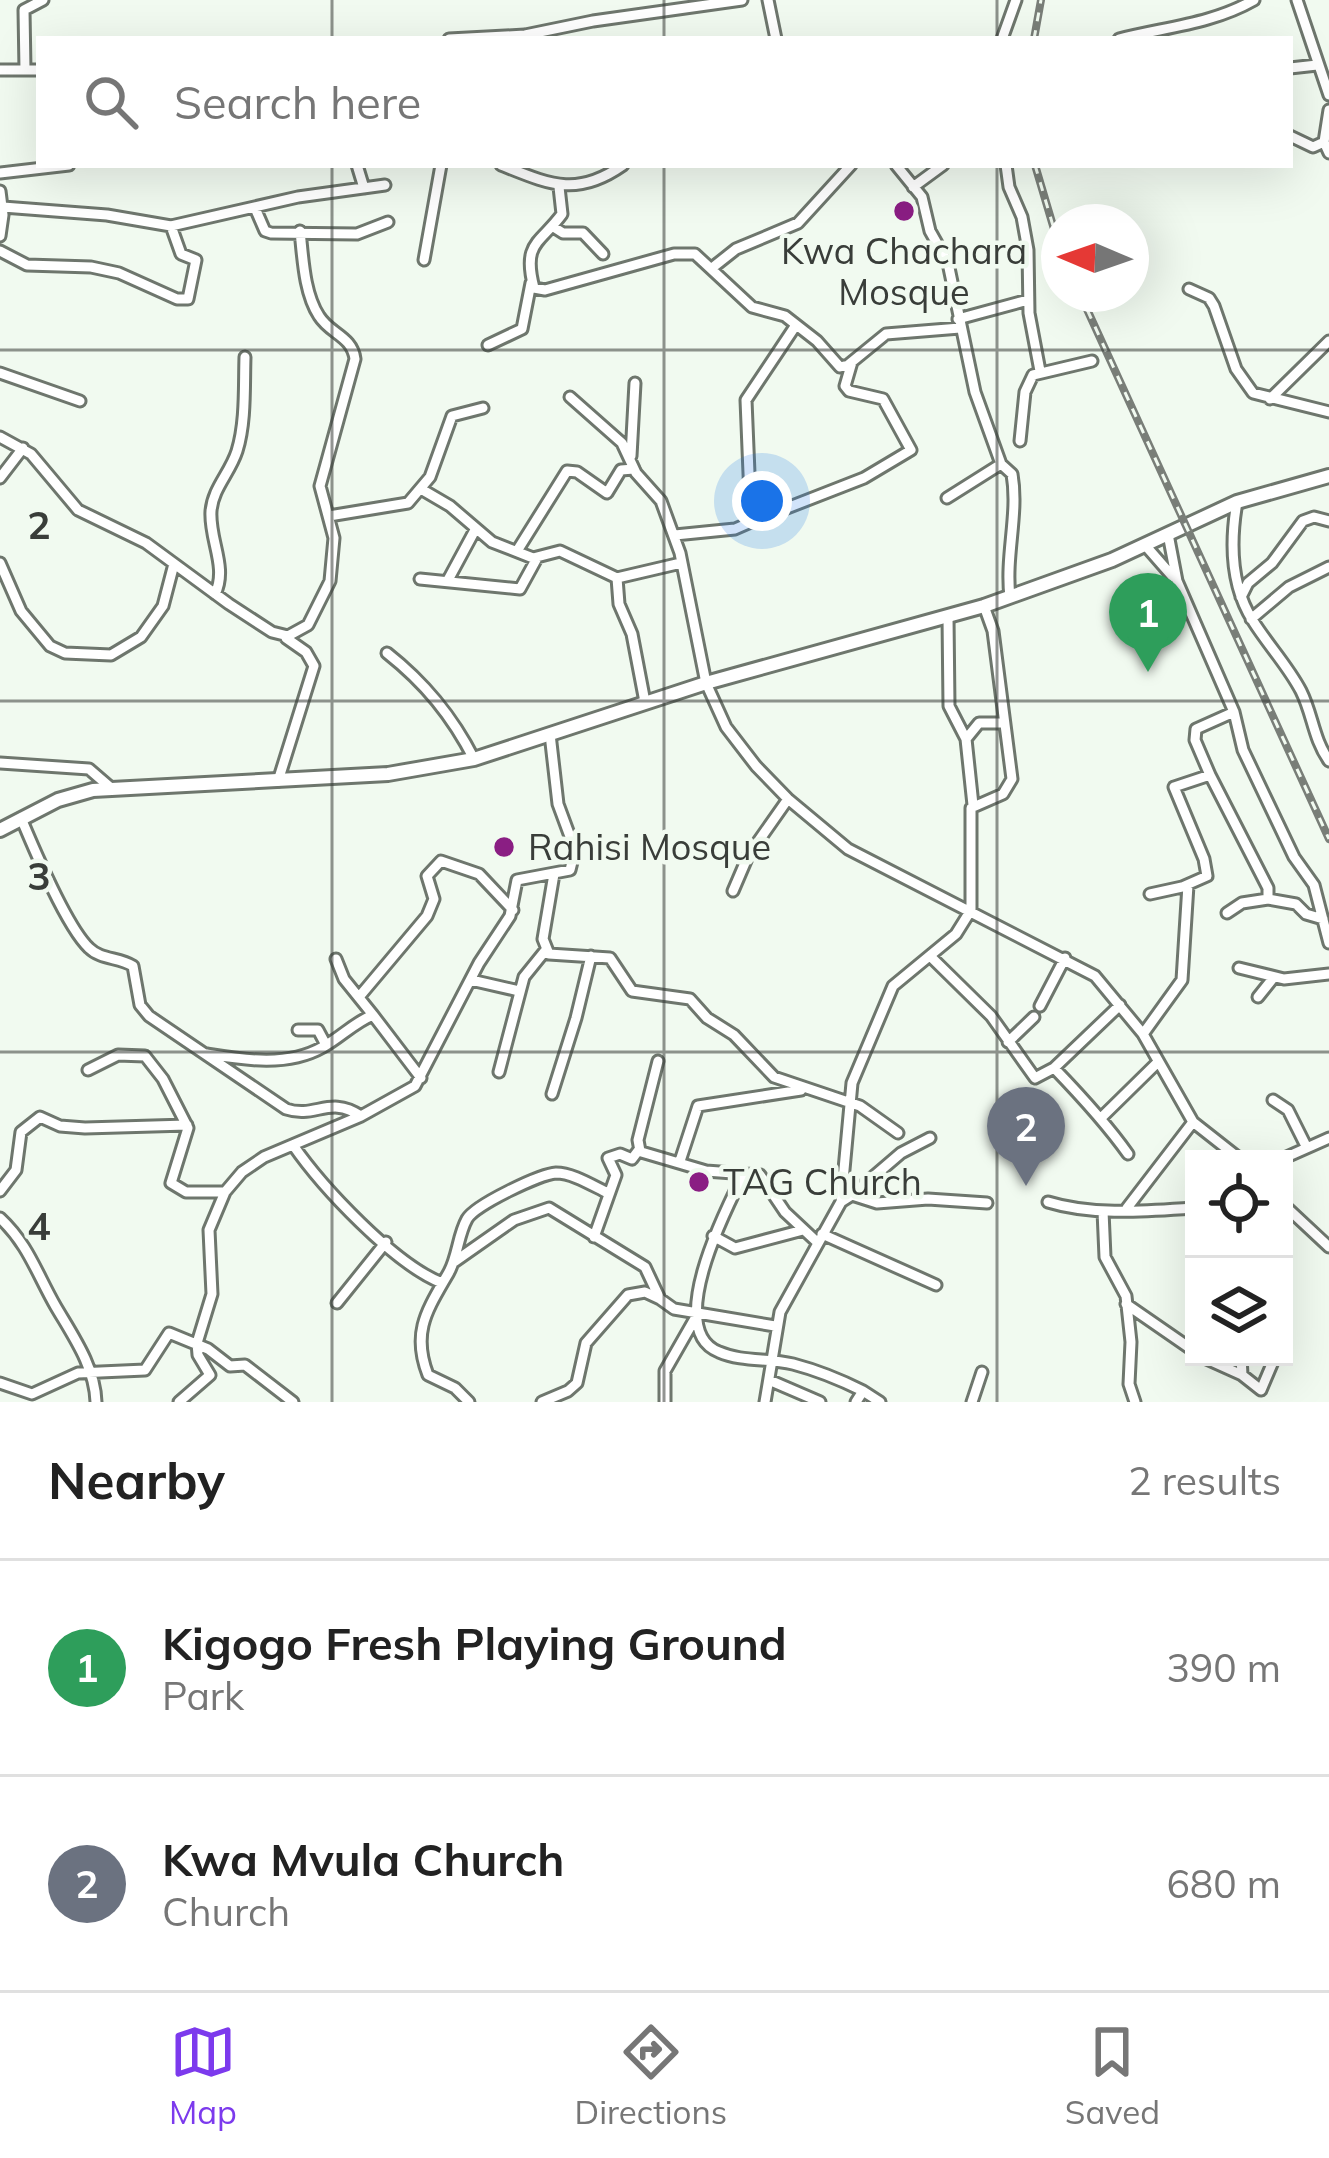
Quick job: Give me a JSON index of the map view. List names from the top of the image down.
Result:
{
  "places": ["Kwa Chachara Mosque", "Rahisi Mosque", "TAG Church"],
  "north": "left",
  "page": {
    "search": "Search here",
    "pins": ["1", "2"],
    "heading": ["Nearby", "2 results"],
    "list": [
      {
        "mark": "1",
        "name": "Kigogo Fresh Playing Ground",
        "note": "Park",
        "value": "390 m"
      },
      {
        "mark": "2",
        "name": "Kwa Mvula Church",
        "note": "Church",
        "value": "680 m"
      }
    ],
    "nav": ["Map", "Directions", "Saved"]
  },
  "grid": {
    "rows": ["2", "3", "4"]
  }
}
